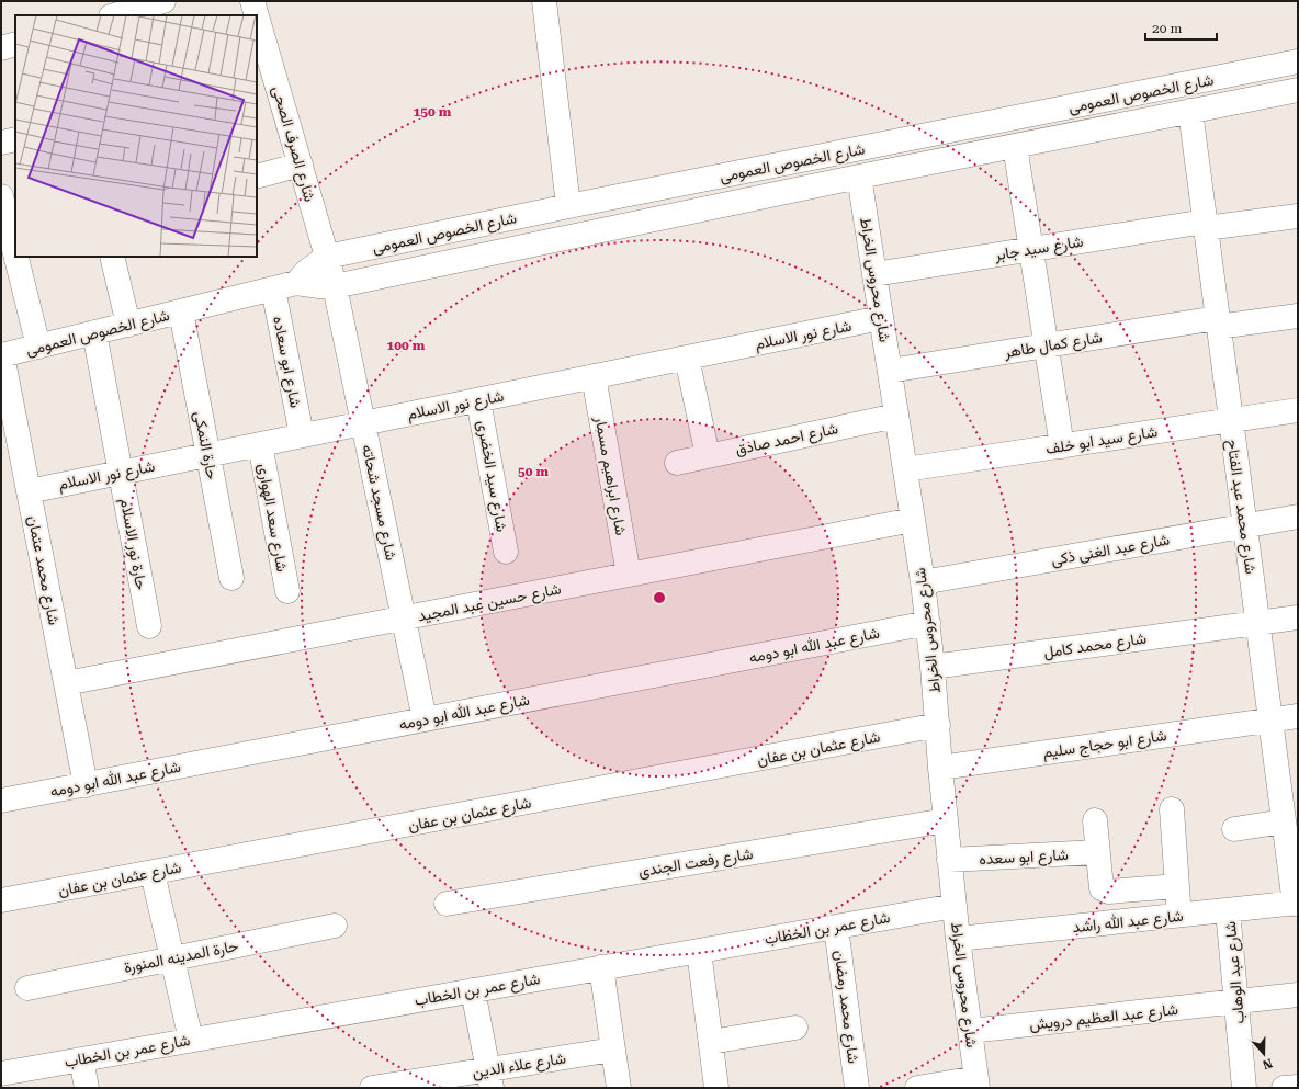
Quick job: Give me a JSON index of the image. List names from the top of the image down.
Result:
{
  "streets": {
    "street": [
      "شارع الخصوص العمومى",
      "شارع الصرف الصحى",
      "شارع سيد جابر",
      "شارع محروس الخراط",
      "شارع نور الاسلام",
      "شارع كمال طاهر",
      "شارع ابو سعاده",
      "شارع احمد صادق",
      "شارع سيد ابو خلف",
      "حارة النمكى",
      "شارع سيد الخضرى",
      "شارع ابراهيم مسمار",
      "شارع مسجد شحاته",
      "شارع محمد عبد الفتاح",
      "شارع سعد الهوارى",
      "حارة نور الاسلام",
      "شارع عبد الغنى ذكى",
      "شارع محمد عتمان",
      "شارع حسين عبد المجيد",
      "شارع عبد الله ابو دومه",
      "شارع محمد كامل",
      "شارع ابو حجاج سليم",
      "شارع عثمان بن عفان",
      "شارع ابو سعده",
      "شارع رفعت الجندى",
      "شارع عبد الله راشد",
      "شارع عمر بن الخطاب",
      "حارة المدينه المنورة",
      "شارع عبد الوهاب",
      "شارع محمد رمضان",
      "شارع عبد العظيم درويش",
      "شارع علاء الدين"
    ]
  },
  "crossings": [
    ["شارع الخصوص العمومى", "شارع الصرف الصحى"],
    ["شارع الخصوص العمومى", "شارع محروس الخراط"],
    ["شارع الخصوص العمومى", "شارع ابو سعاده"],
    ["شارع الخصوص العمومى", "حارة النمكى"],
    ["شارع الخصوص العمومى", "شارع مسجد شحاته"],
    ["شارع الخصوص العمومى", "شارع محمد عبد الفتاح"],
    ["شارع الخصوص العمومى", "حارة نور الاسلام"],
    ["شارع الخصوص العمومى", "شارع محمد عتمان"],
    ["شارع الصرف الصحى", "شارع مسجد شحاته"],
    ["شارع سيد جابر", "شارع محروس الخراط"],
    ["شارع سيد جابر", "شارع محمد عبد الفتاح"],
    ["شارع محروس الخراط", "شارع نور الاسلام"],
    ["شارع محروس الخراط", "شارع كمال طاهر"],
    ["شارع محروس الخراط", "شارع احمد صادق"],
    ["شارع محروس الخراط", "شارع سيد ابو خلف"],
    ["شارع محروس الخراط", "شارع عبد الغنى ذكى"],
    ["شارع محروس الخراط", "شارع حسين عبد المجيد"],
    ["شارع محروس الخراط", "شارع عبد الله ابو دومه"],
    ["شارع محروس الخراط", "شارع محمد كامل"],
    ["شارع محروس الخراط", "شارع ابو حجاج سليم"],
    ["شارع محروس الخراط", "شارع عثمان بن عفان"],
    ["شارع محروس الخراط", "شارع ابو سعده"],
    ["شارع محروس الخراط", "شارع رفعت الجندى"],
    ["شارع محروس الخراط", "شارع عبد الله راشد"],
    ["شارع محروس الخراط", "شارع عمر بن الخطاب"],
    ["شارع محروس الخراط", "شارع عبد العظيم درويش"],
    ["شارع نور الاسلام", "شارع ابو سعاده"],
    ["شارع نور الاسلام", "حارة النمكى"],
    ["شارع نور الاسلام", "شارع سيد الخضرى"],
    ["شارع نور الاسلام", "شارع ابراهيم مسمار"],
    ["شارع نور الاسلام", "شارع مسجد شحاته"],
    ["شارع نور الاسلام", "شارع سعد الهوارى"],
    ["شارع نور الاسلام", "حارة نور الاسلام"],
    ["شارع نور الاسلام", "شارع محمد عتمان"],
    ["شارع كمال طاهر", "شارع محمد عبد الفتاح"],
    ["شارع سيد ابو خلف", "شارع محمد عبد الفتاح"],
    ["شارع ابراهيم مسمار", "شارع حسين عبد المجيد"],
    ["شارع مسجد شحاته", "شارع حسين عبد المجيد"],
    ["شارع مسجد شحاته", "شارع عبد الله ابو دومه"],
    ["شارع محمد عبد الفتاح", "شارع عبد الغنى ذكى"],
    ["شارع محمد عبد الفتاح", "شارع محمد كامل"],
    ["شارع محمد عبد الفتاح", "شارع ابو حجاج سليم"],
    ["شارع محمد عبد الفتاح", "شارع عبد الله راشد"],
    ["شارع محمد عتمان", "شارع حسين عبد المجيد"],
    ["شارع محمد عتمان", "شارع عبد الله ابو دومه"],
    ["شارع عبد الله راشد", "شارع عبد الوهاب"],
    ["شارع عمر بن الخطاب", "شارع محمد رمضان"],
    ["شارع عبد الوهاب", "شارع عبد العظيم درويش"]
  ],
  "scale_bar": "20 m",
  "north": "bottom",
  "rings": ["150 m", "100 m", "50 m"]
}
